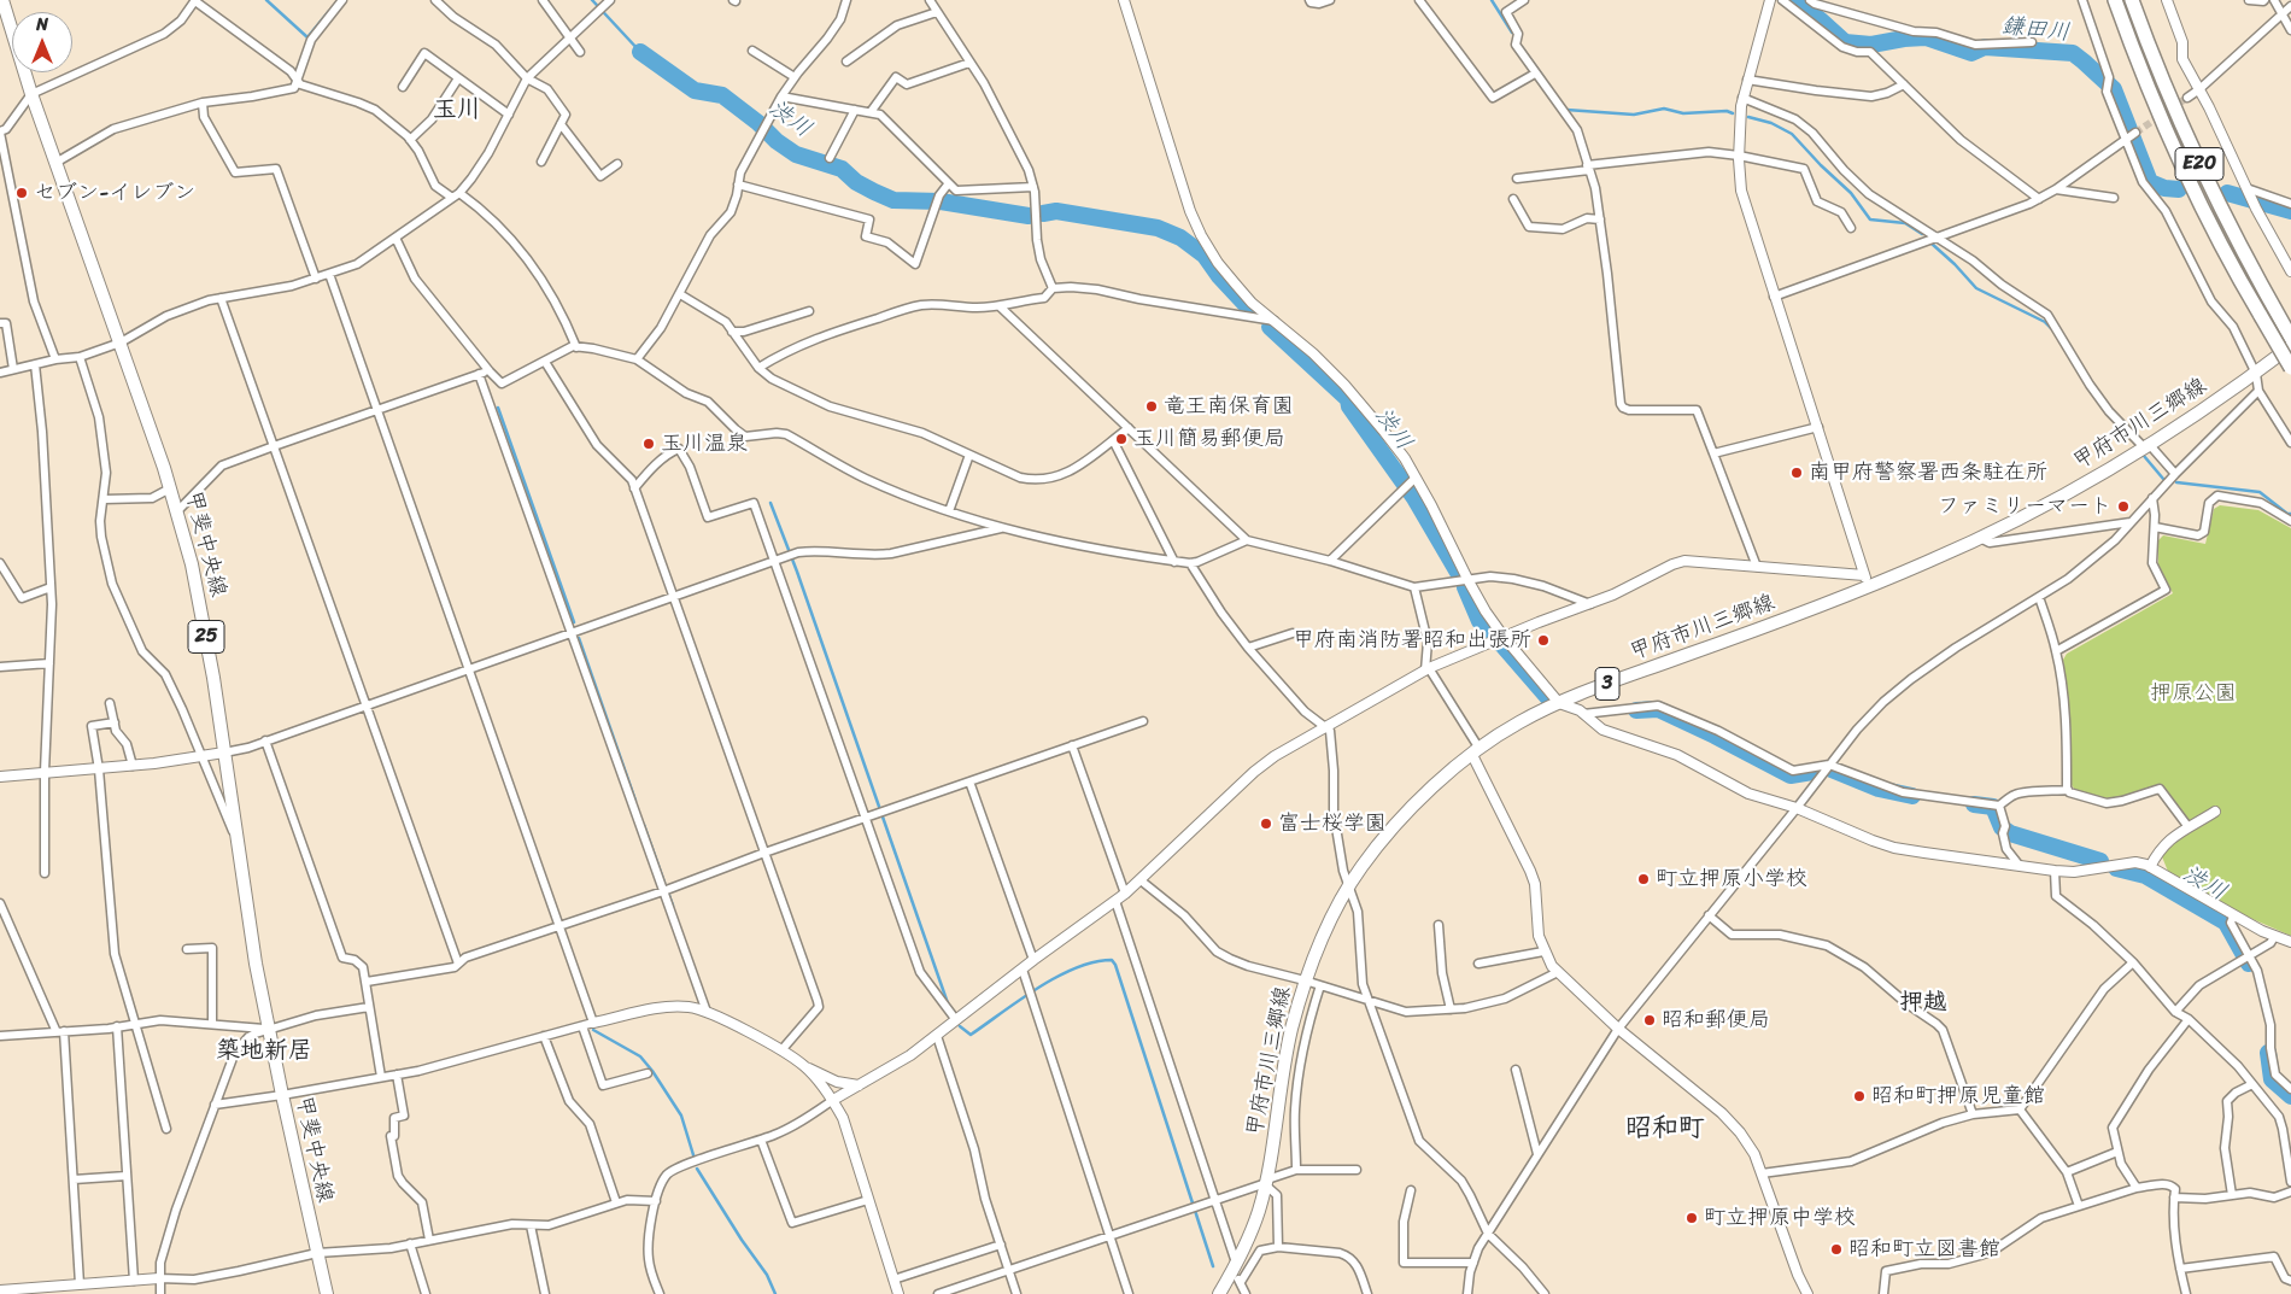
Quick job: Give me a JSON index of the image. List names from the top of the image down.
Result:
{
  "streets": {
    "highway": ["E20"],
    "main road": [
      "甲府市川三郷線",
      "甲斐中央線",
      "25",
      "3"
    ]
  },
  "districts": [
    "玉川",
    "押越",
    "築地新居",
    "昭和町"
  ],
  "water": ["鎌田川", "渋川"],
  "parks": ["押原公園"],
  "places": [
    "セブン-イレブン",
    "竜王南保育園",
    "玉川簡易郵便局",
    "玉川温泉",
    "南甲府警察署西条駐在所",
    "ファミリーマート",
    "甲府南消防署昭和出張所",
    "富士桜学園",
    "町立押原小学校",
    "昭和郵便局",
    "昭和町押原児童館",
    "町立押原中学校",
    "昭和町立図書館"
  ],
  "north": "top"
}
